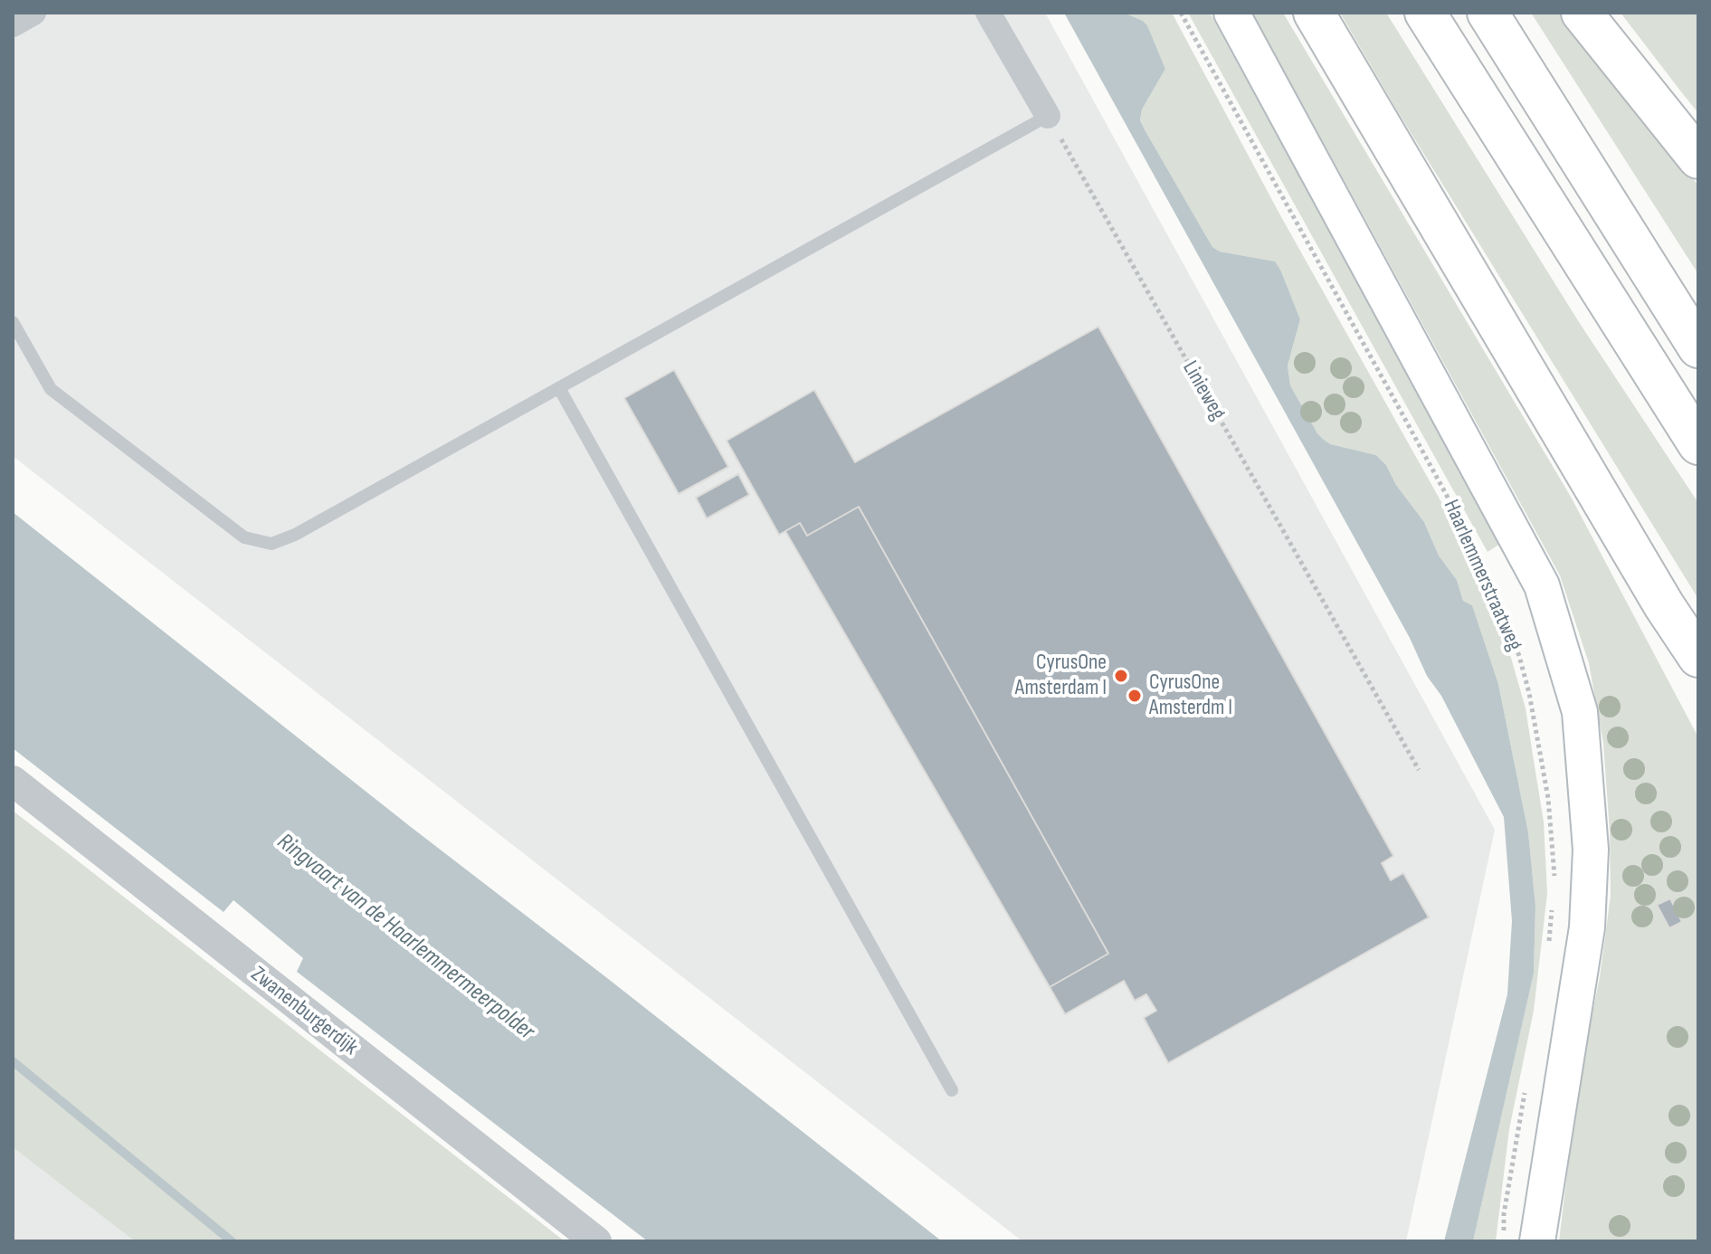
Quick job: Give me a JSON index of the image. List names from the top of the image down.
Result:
{
  "streets": {
    "main road": ["Haarlemmerstraatweg"],
    "street": ["Zwanenburgerdijk"],
    "path": ["Linieweg"]
  },
  "water": ["Ringvaart van de Haarlemmermeerpolder"],
  "places": ["CyrusOne Amsterdam I", "CyrusOne Amsterdm I"]
}
